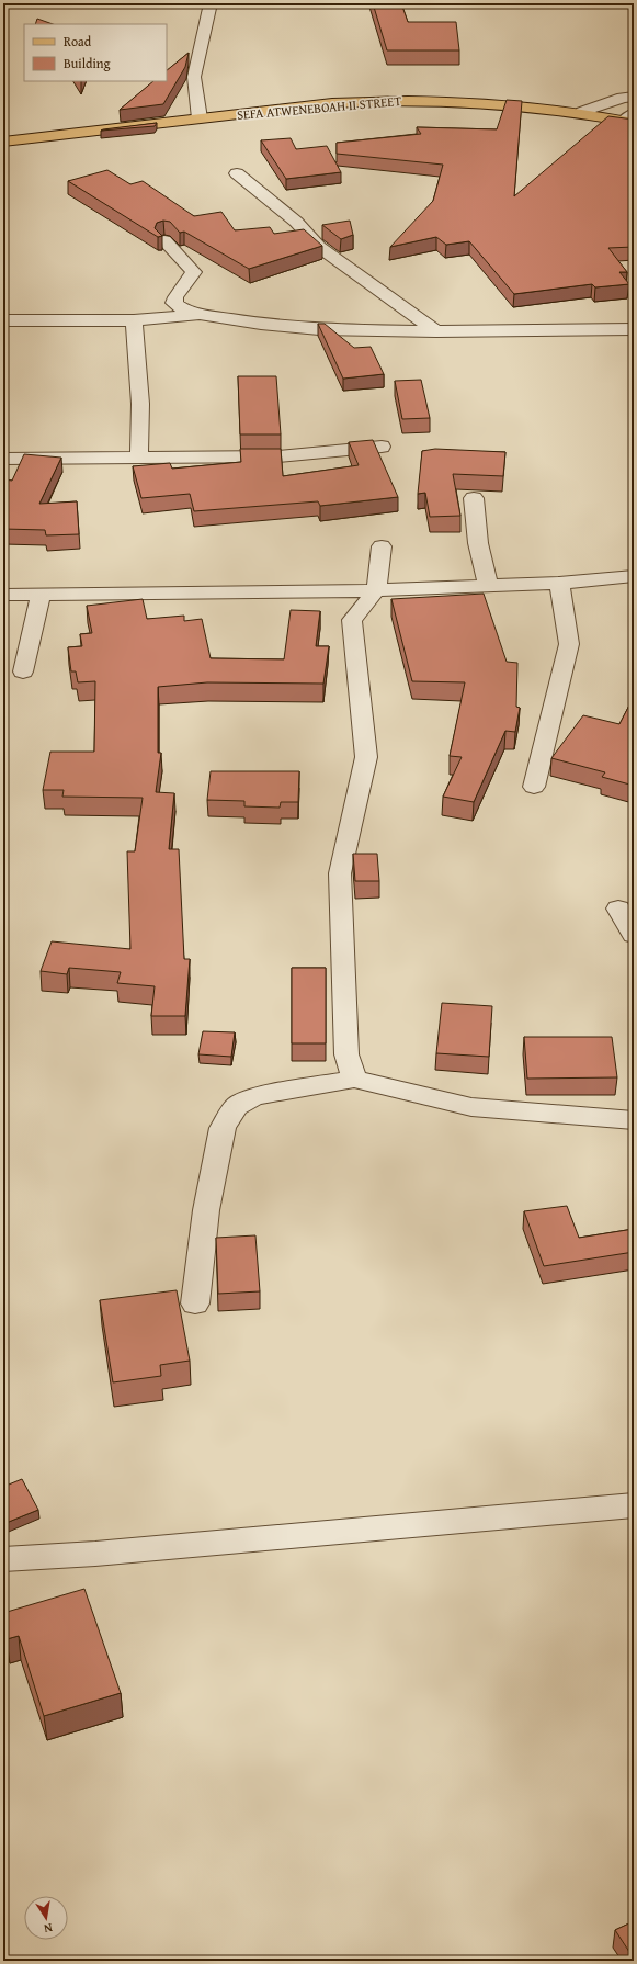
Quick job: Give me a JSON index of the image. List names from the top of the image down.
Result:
{
  "streets": {
    "main road": ["SEFA ATWENEBOAH II STREET"]
  },
  "legend": ["Road", "Building"],
  "north": "bottom"
}
